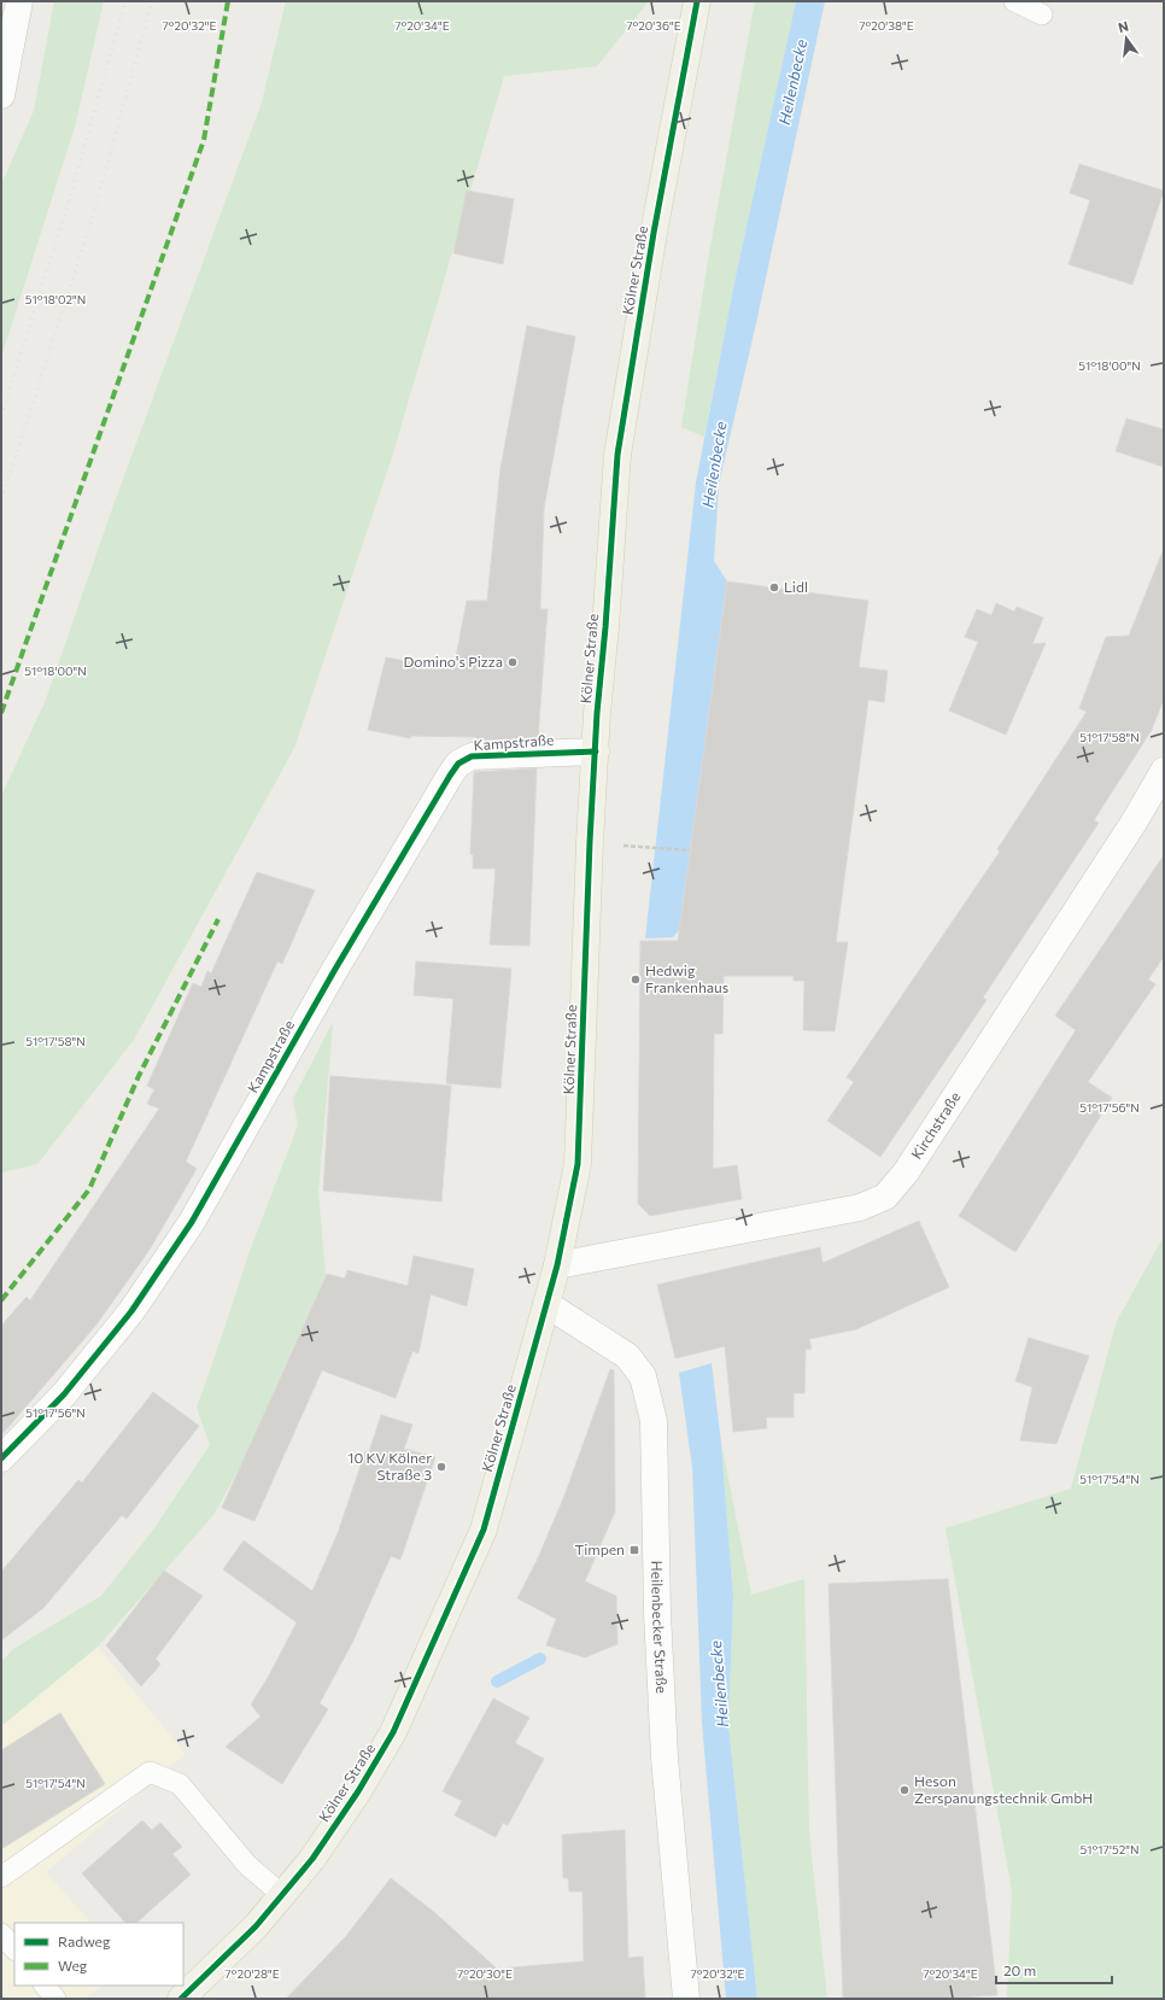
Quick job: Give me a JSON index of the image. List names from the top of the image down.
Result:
{
  "streets": {
    "main road": ["Kölner Straße"],
    "street": ["Kampstraße", "Kirchstraße", "Heilenbecker Straße"]
  },
  "crossings": [
    ["Kölner Straße", "Kampstraße"],
    ["Kölner Straße", "Kirchstraße"],
    ["Kölner Straße", "Heilenbecker Straße"]
  ],
  "water": ["Heilenbecke"],
  "places": {
    "other": [
      "Lidl",
      "Domino's Pizza",
      "Hedwig Frankenhaus",
      "10 KV Kölner Straße 3",
      "Heson Zerspanungstechnik GmbH"
    ],
    "transit": ["Timpen"]
  },
  "legend": ["Radweg", "Weg"],
  "scale_bar": "20 m",
  "north": "top",
  "coordinates": [
    "7°20'32\"E",
    "7°20'34\"E",
    "7°20'36\"E",
    "7°20'38\"E",
    "51°18'02\"N",
    "51°18'00\"N",
    "51°17'58\"N",
    "51°17'56\"N",
    "51°17'54\"N",
    "51°17'52\"N",
    "7°20'28\"E",
    "7°20'30\"E"
  ]
}
